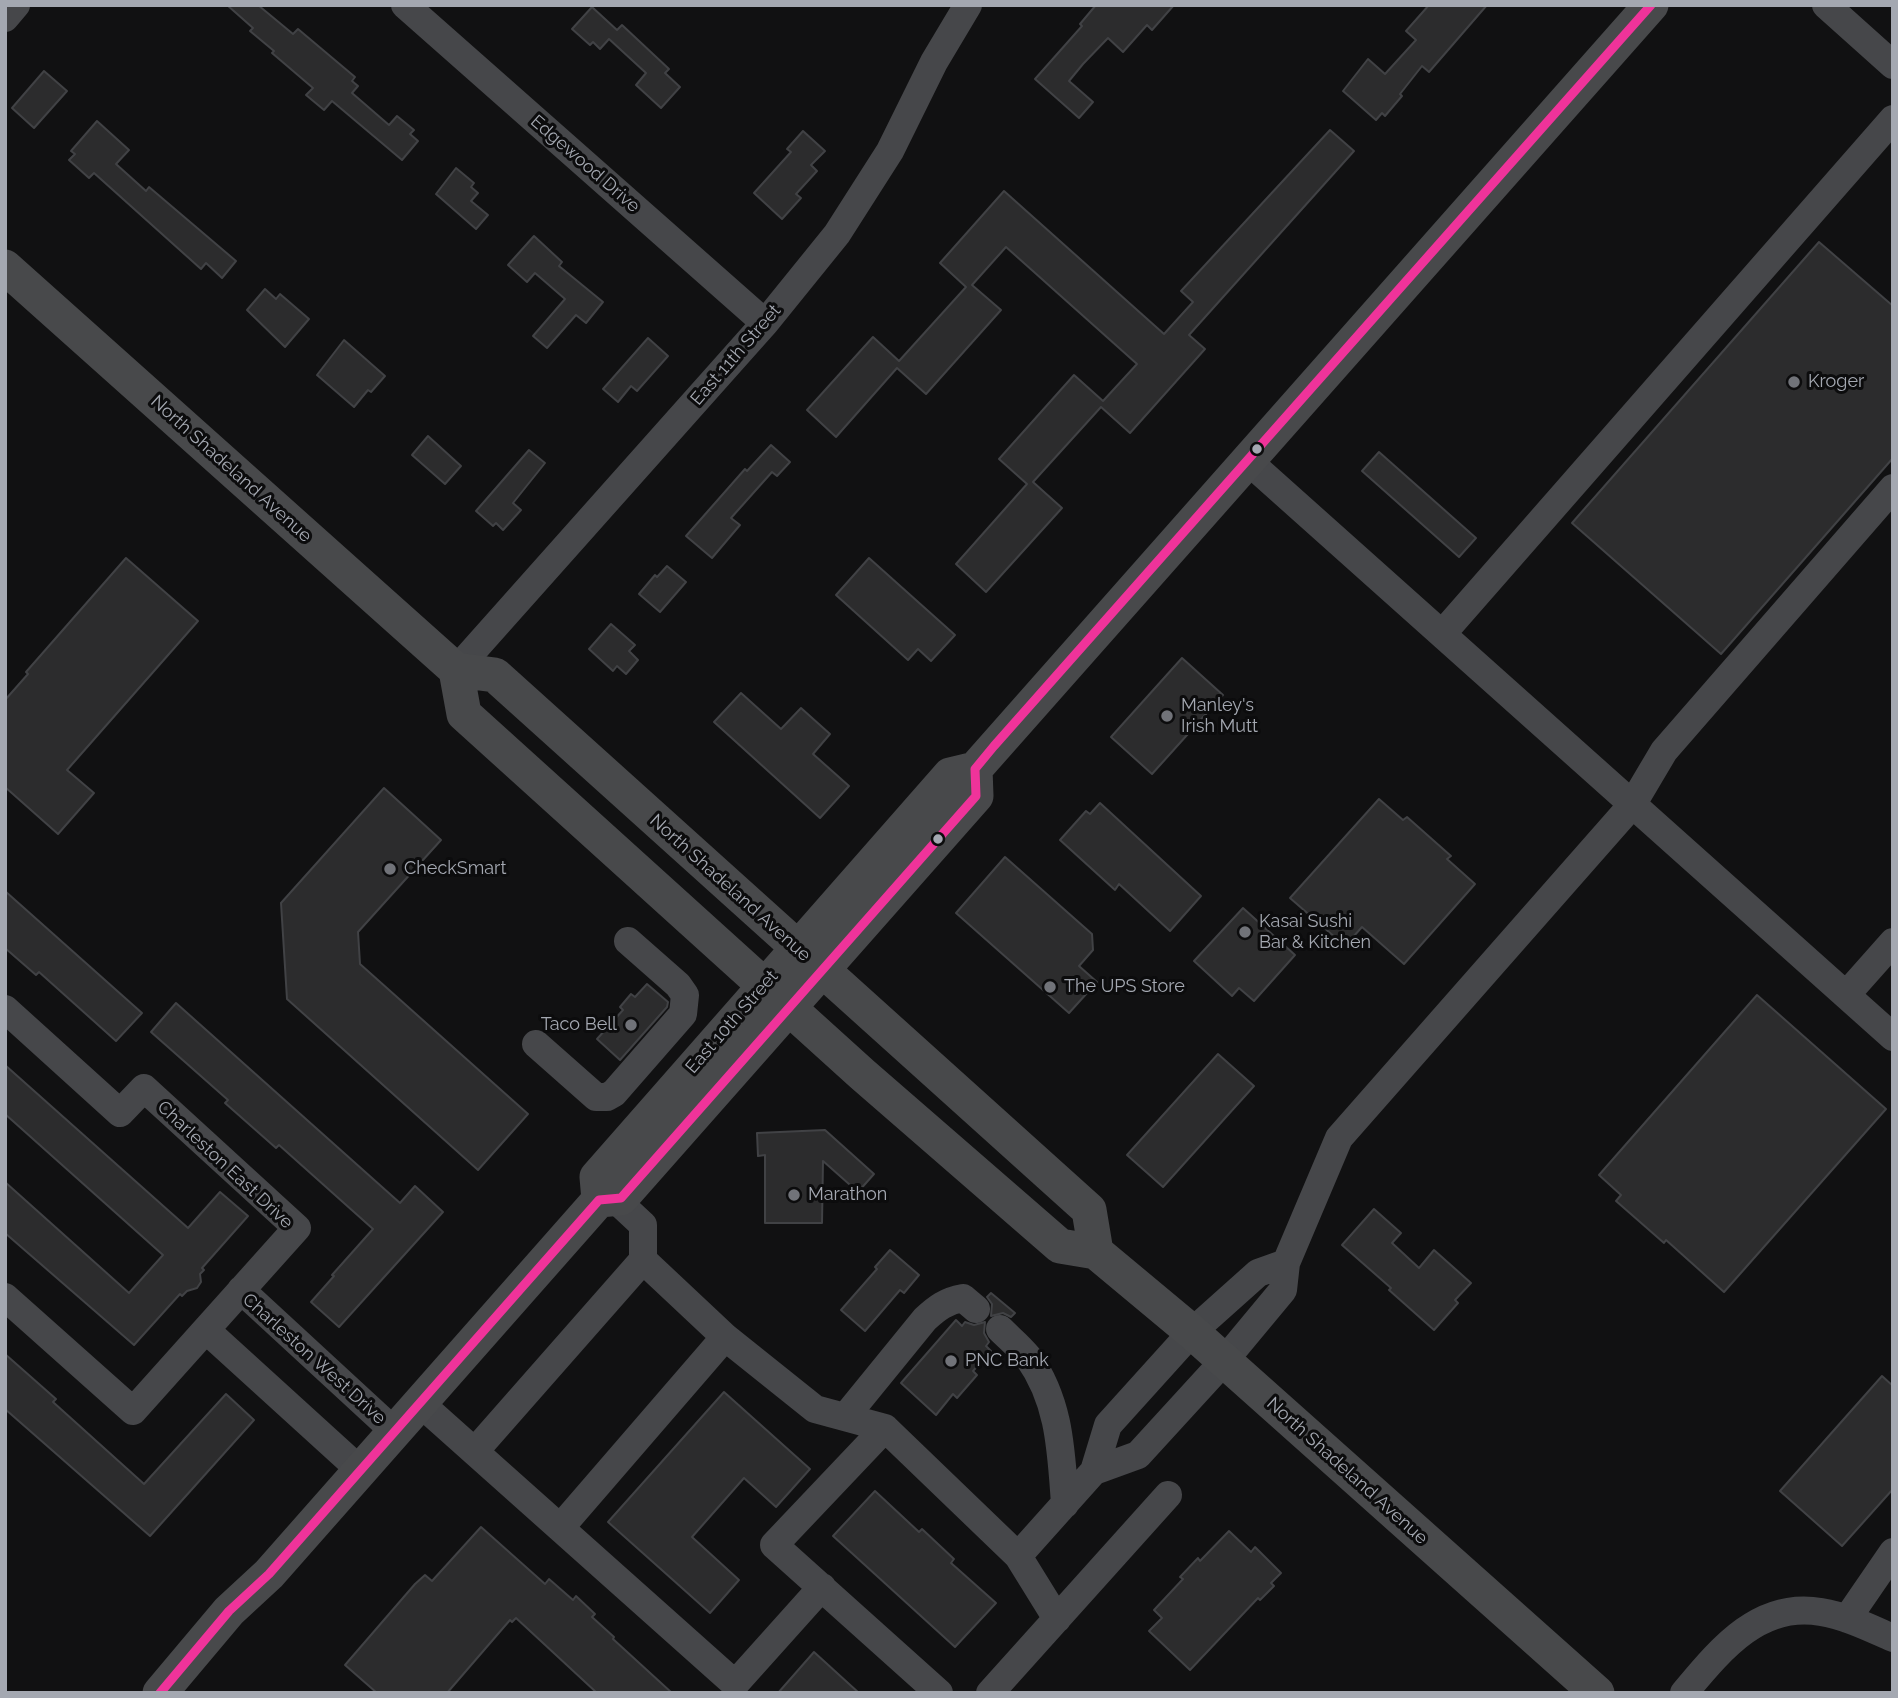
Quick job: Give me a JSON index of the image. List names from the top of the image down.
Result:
{
  "streets": {
    "main road": ["North Shadeland Avenue", "East 10th Street"],
    "street": [
      "Edgewood Drive",
      "East 11th Street",
      "Charleston East Drive",
      "Charleston West Drive"
    ]
  },
  "crossings": [
    ["Edgewood Drive", "East 11th Street"],
    ["East 11th Street", "North Shadeland Avenue"],
    ["North Shadeland Avenue", "East 10th Street"],
    ["Charleston East Drive", "Charleston West Drive"]
  ],
  "places": [
    "Kroger",
    "Manley's Irish Mutt",
    "CheckSmart",
    "Kasai Sushi Bar & Kitchen",
    "The UPS Store",
    "Taco Bell",
    "Marathon",
    "PNC Bank"
  ]
}
